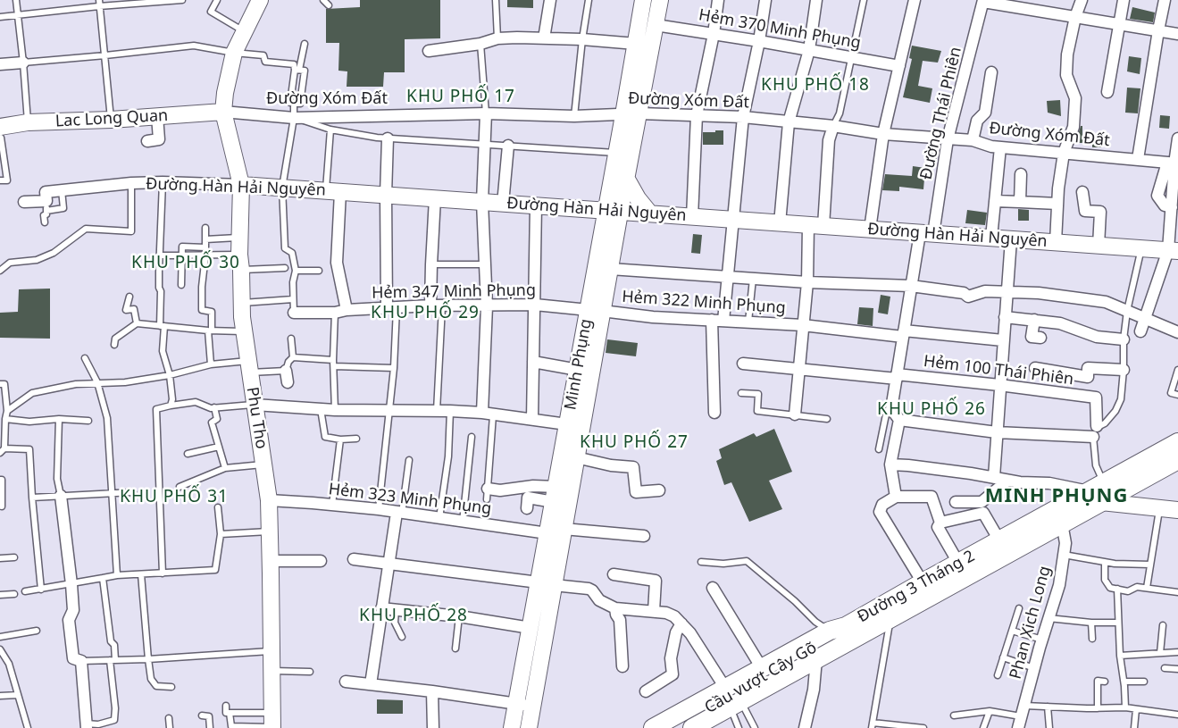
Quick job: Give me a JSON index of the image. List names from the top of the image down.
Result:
{
  "streets": {
    "main road": [
      "Lac Long Quan",
      "Đường Hàn Hải Nguyên",
      "Minh Phụng",
      "Phu Tho",
      "Đường 3 Tháng 2",
      "Cầu vượt Cây Gõ"
    ],
    "street": [
      "Hẻm 370 Minh Phụng",
      "Đường Xóm Đất",
      "Đường Thái Phiên",
      "Hẻm 347 Minh Phụng",
      "Hẻm 322 Minh Phụng",
      "Hẻm 100 Thái Phiên",
      "Hẻm 323 Minh Phụng",
      "Phan Xich Long"
    ]
  },
  "crossings": [
    ["Hẻm 370 Minh Phụng", "Minh Phụng"],
    ["Đường Xóm Đất", "Đường Thái Phiên"],
    ["Đường Xóm Đất", "Lac Long Quan"],
    ["Đường Xóm Đất", "Minh Phụng"],
    ["Đường Xóm Đất", "Phu Tho"],
    ["Đường Thái Phiên", "Đường Hàn Hải Nguyên"],
    ["Đường Thái Phiên", "Hẻm 322 Minh Phụng"],
    ["Đường Thái Phiên", "Hẻm 100 Thái Phiên"],
    ["Lac Long Quan", "Phu Tho"],
    ["Đường Hàn Hải Nguyên", "Minh Phụng"],
    ["Đường Hàn Hải Nguyên", "Phu Tho"],
    ["Hẻm 347 Minh Phụng", "Hẻm 322 Minh Phụng"],
    ["Hẻm 347 Minh Phụng", "Minh Phụng"],
    ["Hẻm 322 Minh Phụng", "Minh Phụng"],
    ["Minh Phụng", "Hẻm 323 Minh Phụng"],
    ["Phu Tho", "Hẻm 323 Minh Phụng"],
    ["Đường 3 Tháng 2", "Phan Xich Long"],
    ["Đường 3 Tháng 2", "Cầu vượt Cây Gõ"]
  ],
  "districts": [
    "KHU PHỐ 18",
    "KHU PHỐ 17",
    "KHU PHỐ 30",
    "KHU PHỐ 29",
    "KHU PHỐ 26",
    "KHU PHỐ 27",
    "MINH PHỤNG",
    "KHU PHỐ 31",
    "KHU PHỐ 28"
  ]
}
